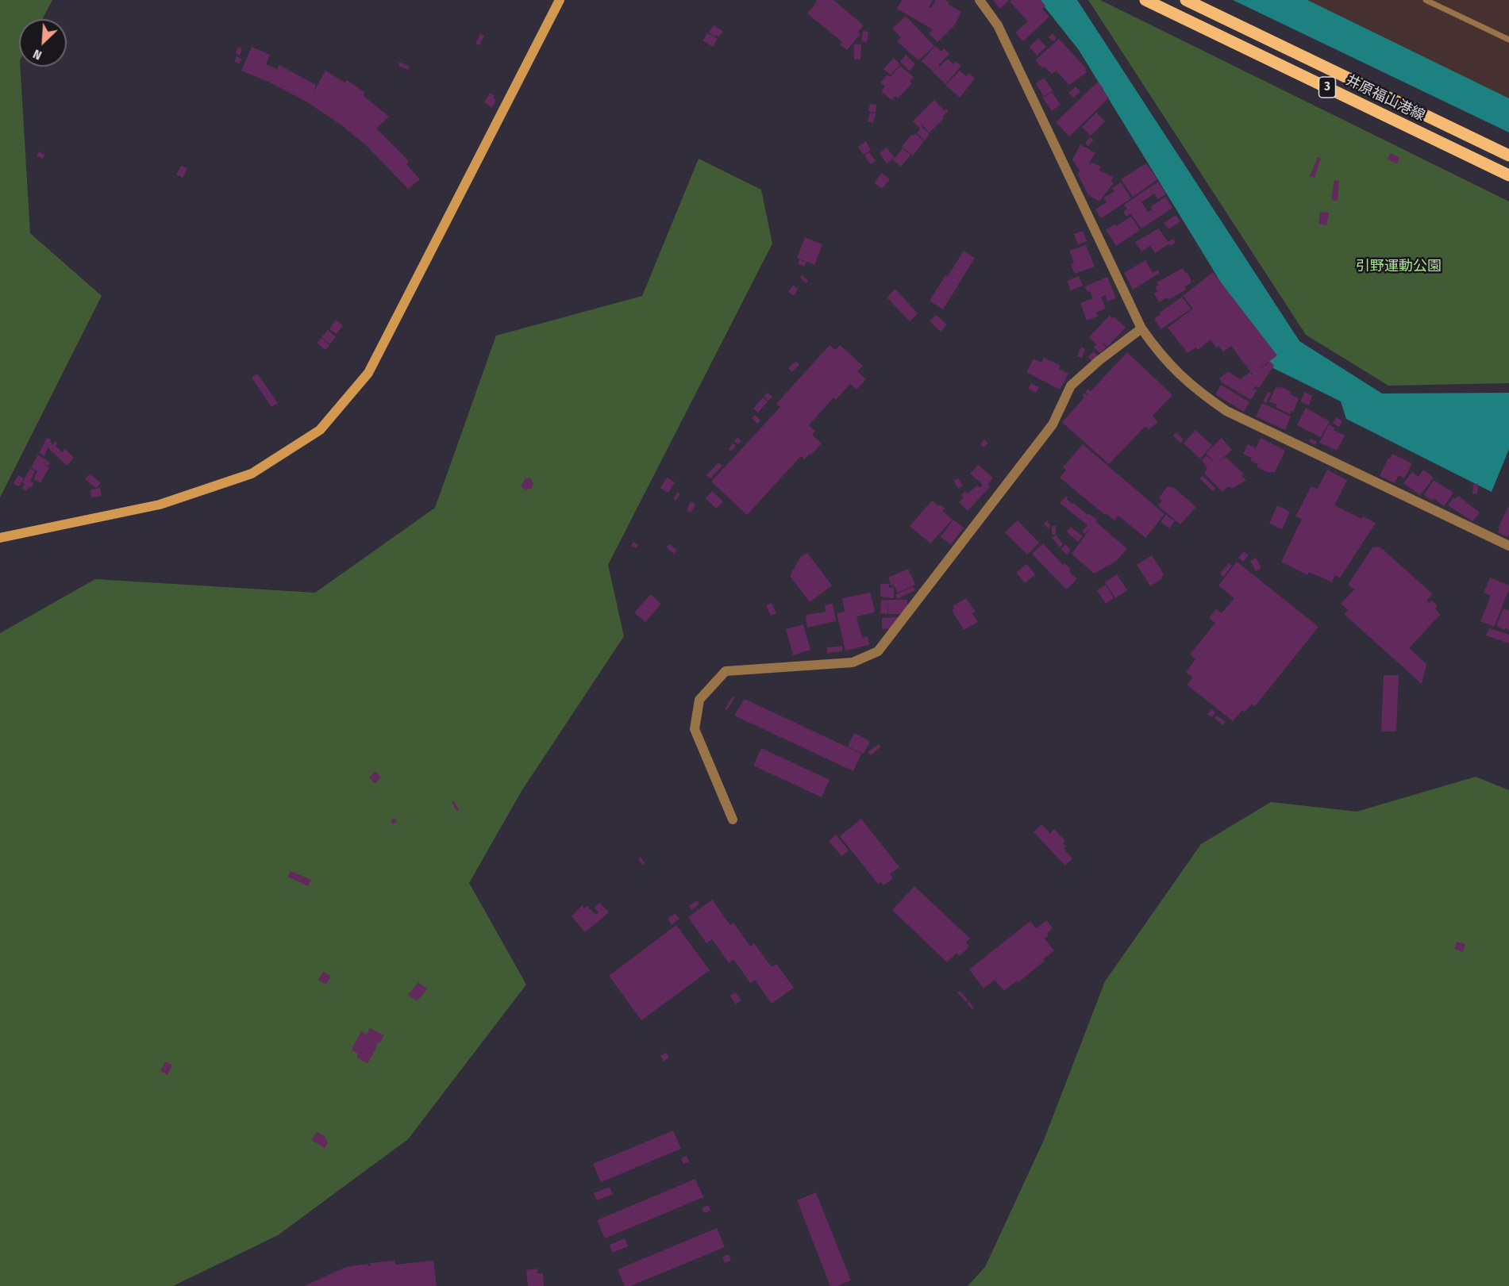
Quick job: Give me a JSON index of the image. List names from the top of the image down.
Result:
{
  "streets": {
    "main road": ["3", "井原福山港線"]
  },
  "parks": ["引野運動公園"],
  "north": "bottom left"
}
